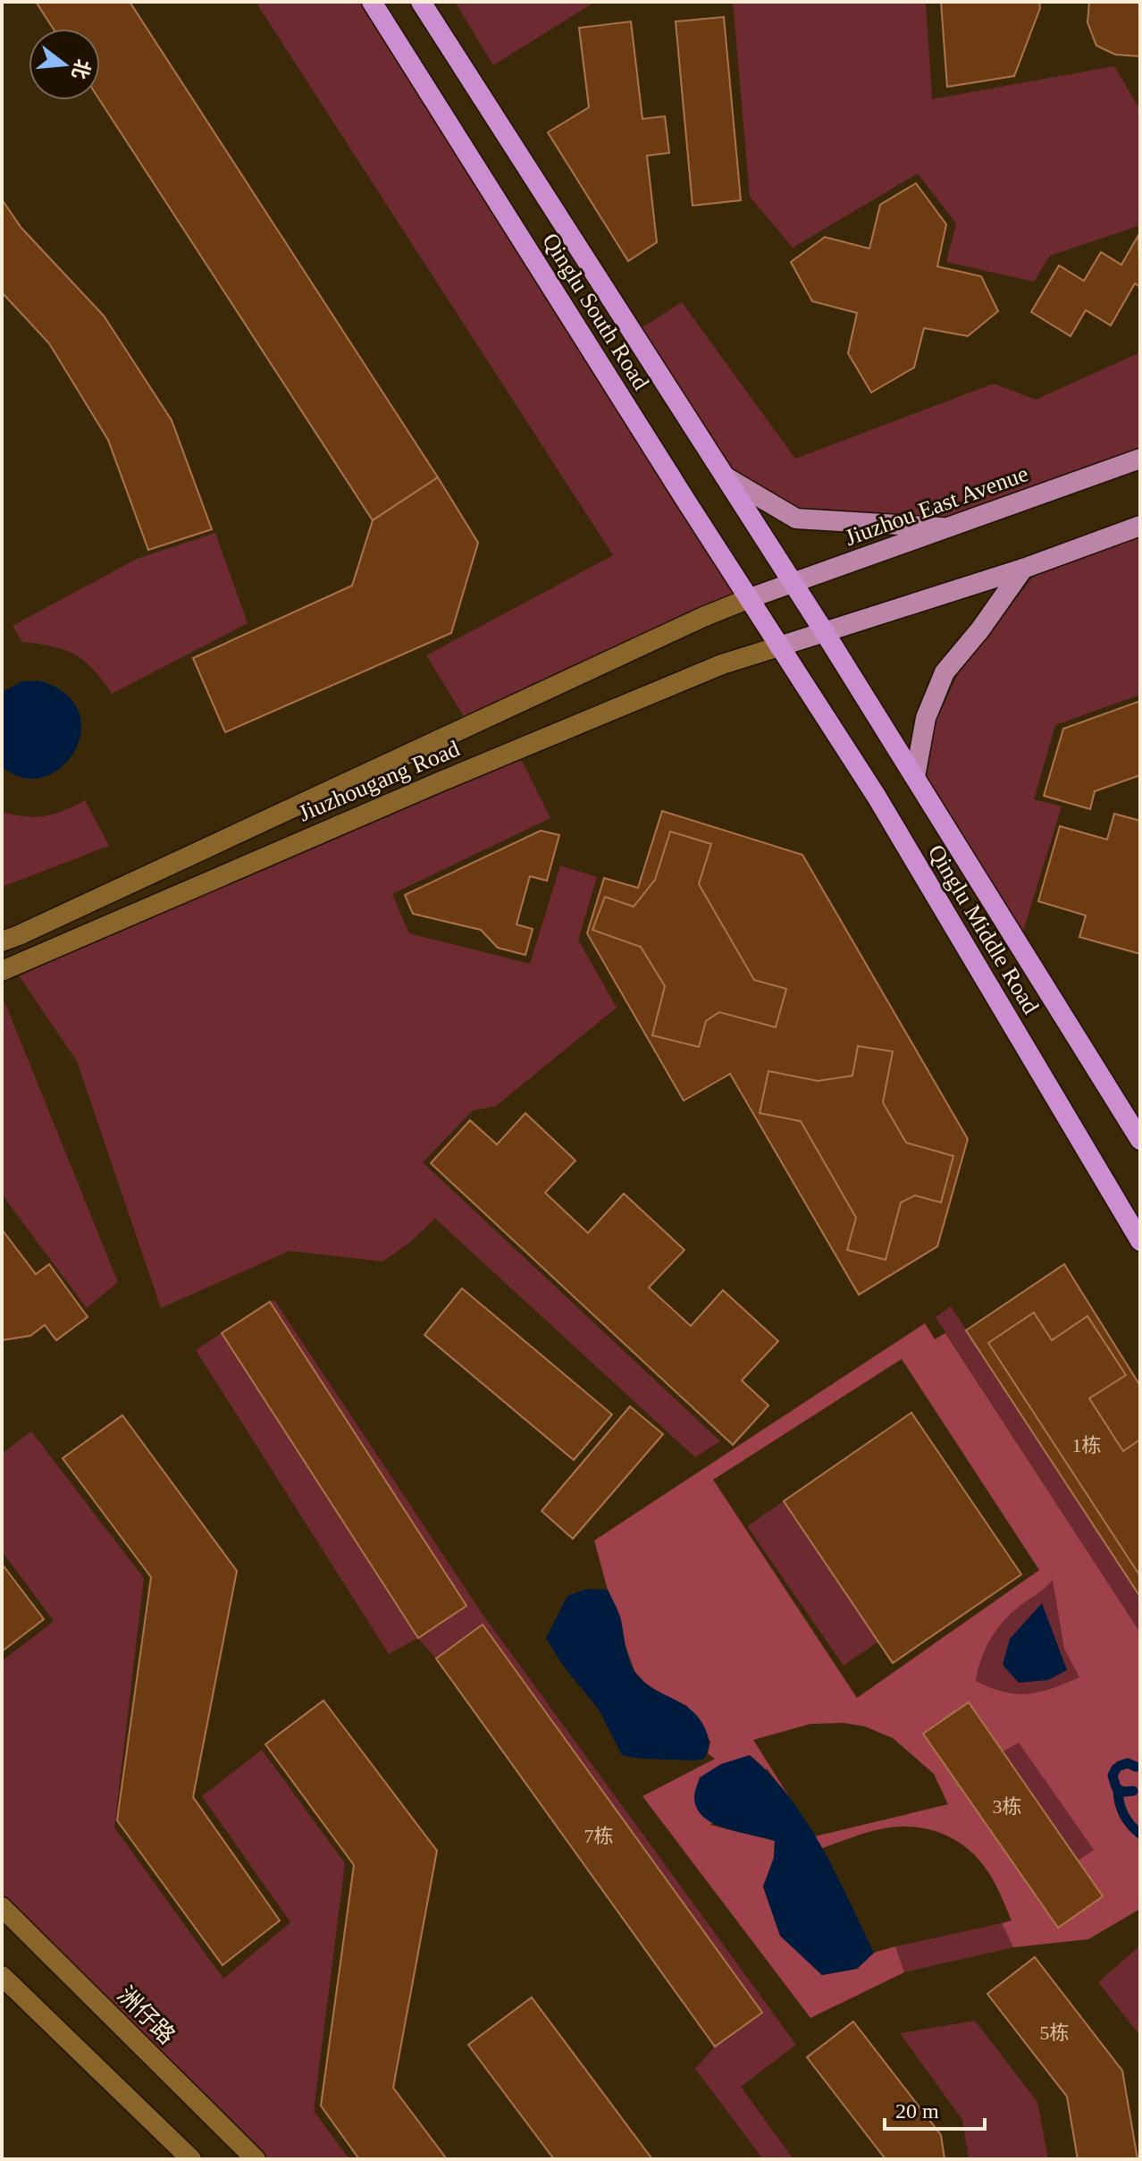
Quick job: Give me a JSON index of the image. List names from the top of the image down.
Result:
{
  "streets": {
    "highway": ["Qinglu South Road", "Qinglu Middle Road"],
    "main road": ["Jiuzhou East Avenue"],
    "street": ["Jiuzhougang Road", "洲仔路"]
  },
  "crossings": [
    ["Qinglu South Road", "Jiuzhou East Avenue"],
    ["Qinglu South Road", "Jiuzhougang Road"],
    ["Qinglu South Road", "Qinglu Middle Road"],
    ["Jiuzhou East Avenue", "Jiuzhougang Road"],
    ["Jiuzhougang Road", "Qinglu Middle Road"]
  ],
  "house_numbers": [
    "1栋",
    "3栋",
    "7栋",
    "5栋"
  ],
  "scale_bar": "20 m",
  "north": "right"
}
